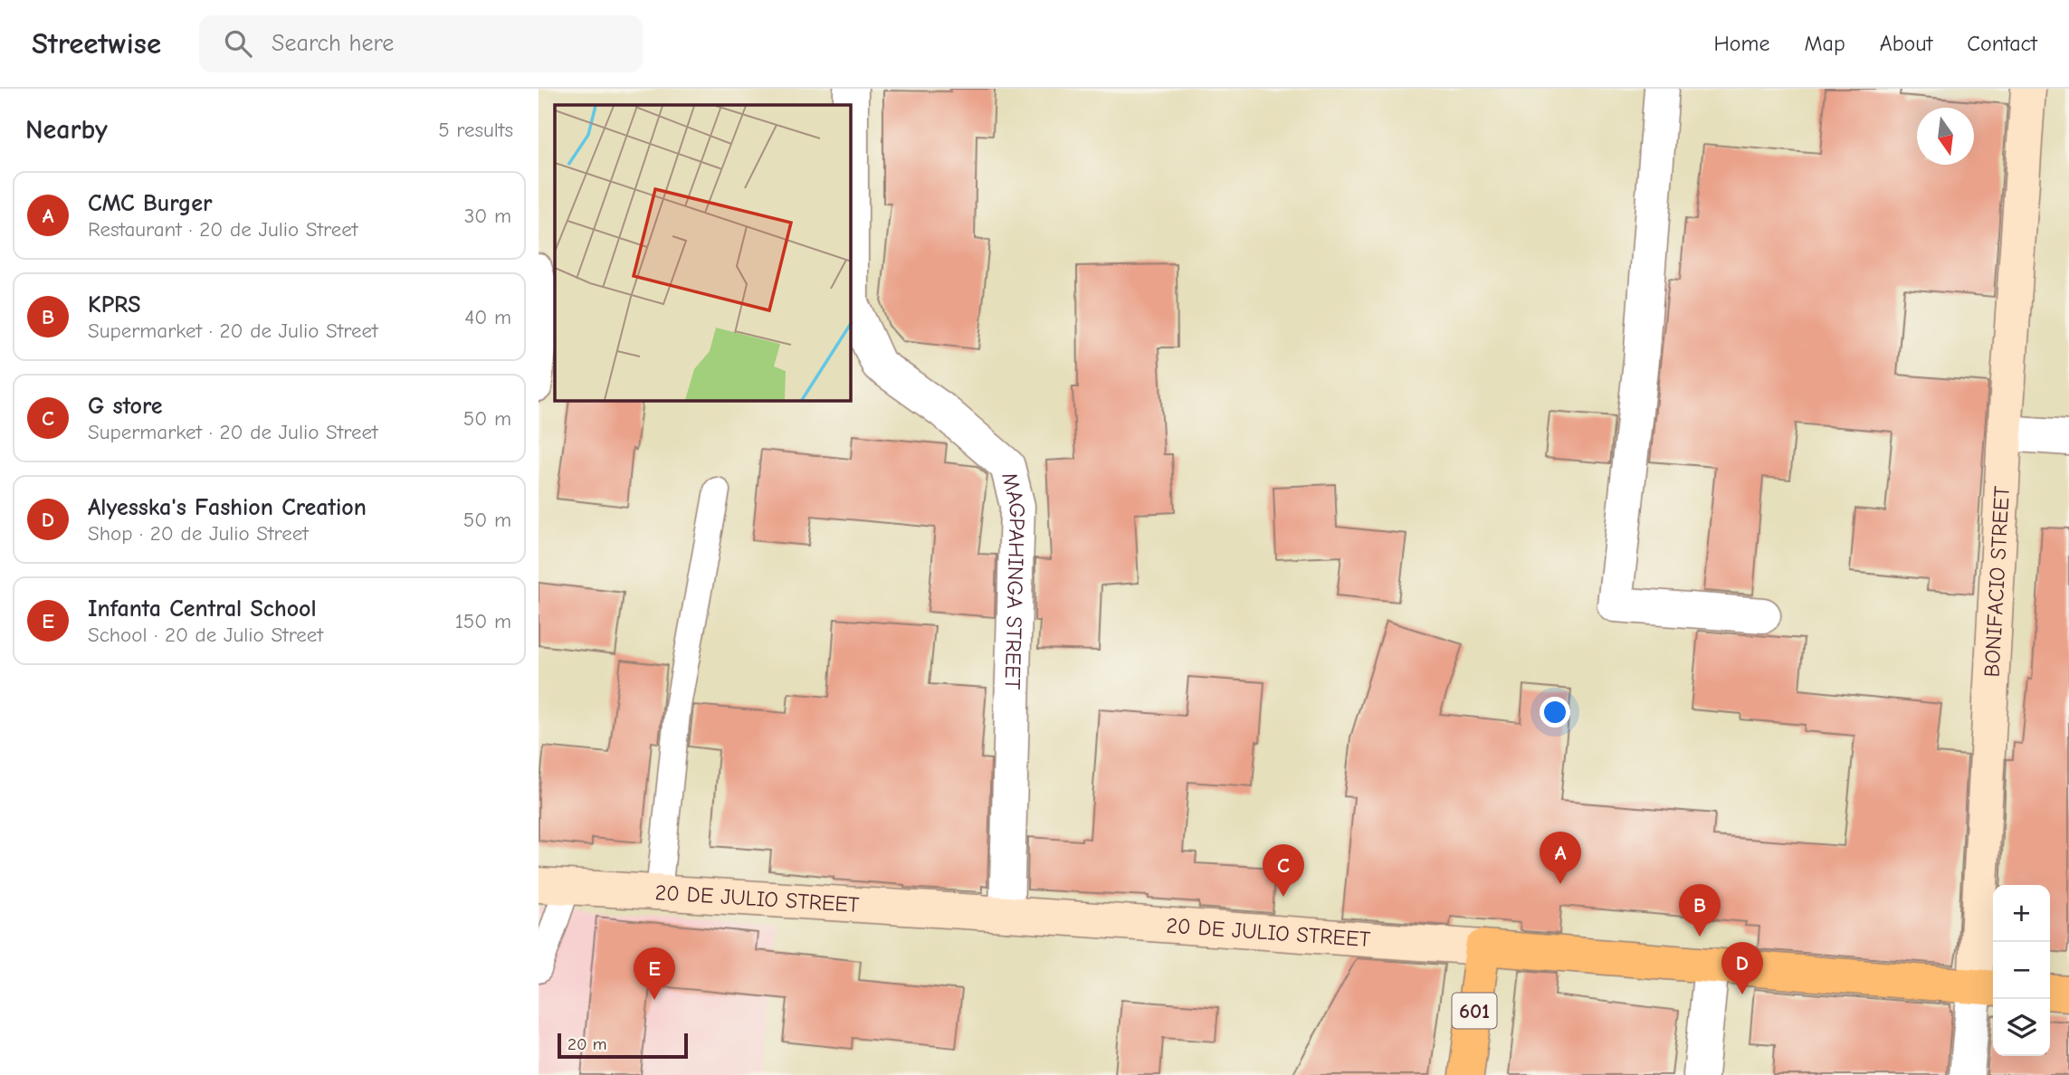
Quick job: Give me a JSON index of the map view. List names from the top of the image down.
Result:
{
  "streets": {
    "main road": ["20 DE JULIO STREET", "601"],
    "street": ["MAGPAHINGA STREET", "BONIFACIO STREET"]
  },
  "crossings": [
    ["MAGPAHINGA STREET", "20 DE JULIO STREET"],
    ["BONIFACIO STREET", "20 DE JULIO STREET"],
    ["20 DE JULIO STREET", "601"]
  ],
  "scale_bar": "20 m",
  "north": "bottom",
  "page": {
    "header": "Streetwise",
    "search": "Search here",
    "nav": [
      "Home",
      "Map",
      "About",
      "Contact"
    ],
    "heading": ["Nearby", "5 results"],
    "list": [
      {
        "mark": "A",
        "name": "CMC Burger",
        "note": "Restaurant · 20 de Julio Street",
        "value": "30 m"
      },
      {
        "mark": "B",
        "name": "KPRS",
        "note": "Supermarket · 20 de Julio Street",
        "value": "40 m"
      },
      {
        "mark": "C",
        "name": "G store",
        "note": "Supermarket · 20 de Julio Street",
        "value": "50 m"
      },
      {
        "mark": "D",
        "name": "Alyesska's Fashion Creation",
        "note": "Shop · 20 de Julio Street",
        "value": "50 m"
      },
      {
        "mark": "E",
        "name": "Infanta Central School",
        "note": "School · 20 de Julio Street",
        "value": "150 m"
      }
    ],
    "pins": [
      "A",
      "C",
      "B",
      "D",
      "E"
    ],
    "map_buttons": ["+", "−"],
    "scale": "20 m"
  }
}
